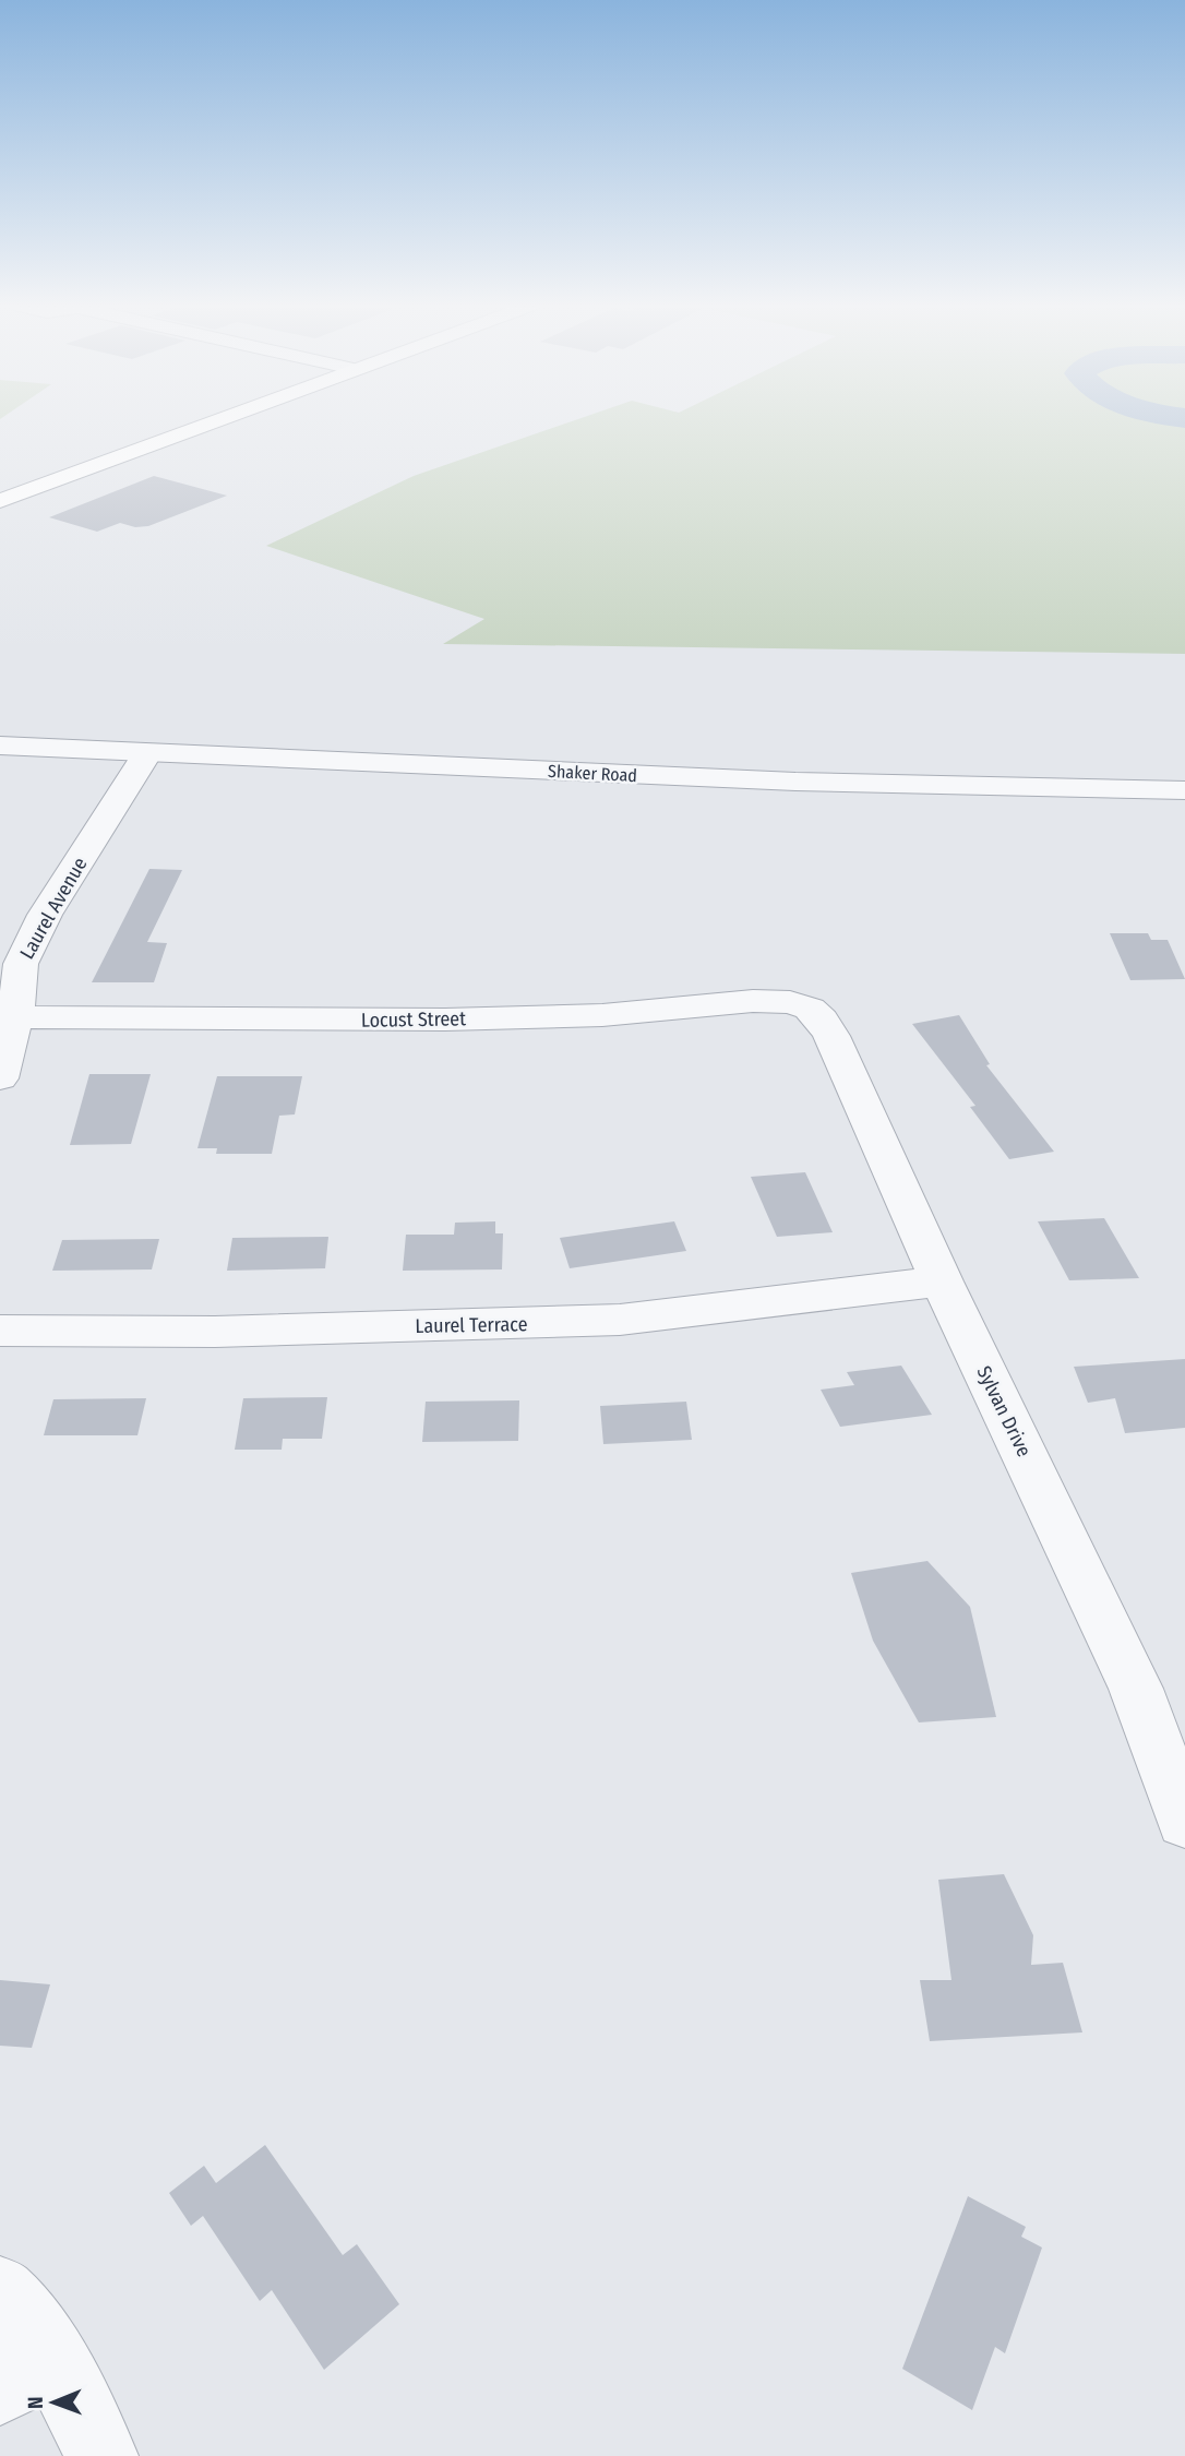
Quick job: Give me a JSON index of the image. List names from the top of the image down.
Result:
{
  "streets": {
    "street": [
      "Shaker Road",
      "Laurel Avenue",
      "Locust Street",
      "Laurel Terrace",
      "Sylvan Drive"
    ]
  },
  "crossings": [
    ["Shaker Road", "Laurel Avenue"],
    ["Laurel Avenue", "Locust Street"],
    ["Locust Street", "Sylvan Drive"],
    ["Laurel Terrace", "Sylvan Drive"]
  ],
  "north": "left"
}
